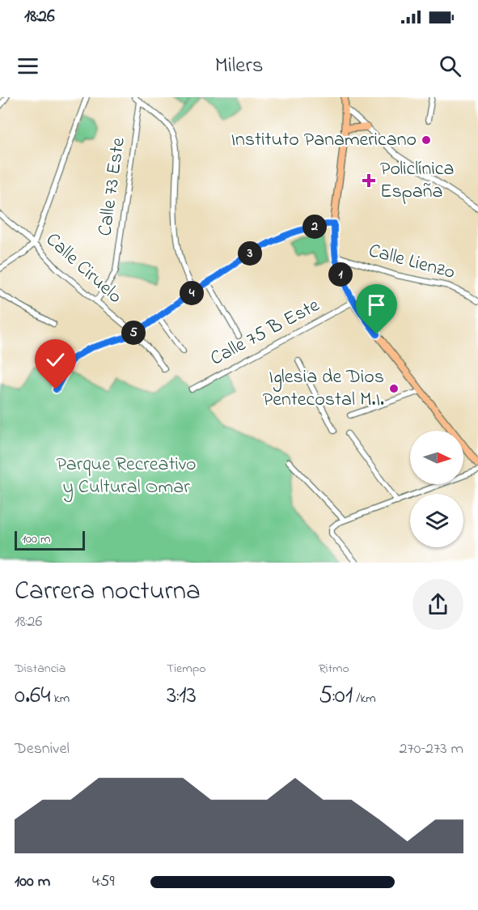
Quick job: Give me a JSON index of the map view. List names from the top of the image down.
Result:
{
  "streets": {
    "street": [
      "Calle 73 Este",
      "Calle Lienzo",
      "Calle Ciruelo",
      "Calle 75 B Este"
    ]
  },
  "crossings": [
    ["Calle 73 Este", "Calle Ciruelo"]
  ],
  "parks": ["Parque Recreativo y Cultural Omar"],
  "places": {
    "other": ["Instituto Panamericano", "Iglesia de Dios Pentecostal M.I."],
    "health": ["Policlínica España"]
  },
  "scale_bar": "100 m",
  "north": "right",
  "page": {
    "status": "18:26",
    "header": "Milers",
    "pins": [
      "2",
      "3",
      "1",
      "4",
      "5"
    ],
    "scale": "100 m",
    "heading": ["Carrera nocturna", "18:26"],
    "stats": [
      ["Distancia", "0.64 km"],
      ["Tiempo", "3:13"],
      ["Ritmo", "5:01 /km"]
    ],
    "chart": ["Desnivel", "270–273 m"],
    "list": [
      {
        "name": "100 m",
        "note": "4:59"
      }
    ]
  }
}
